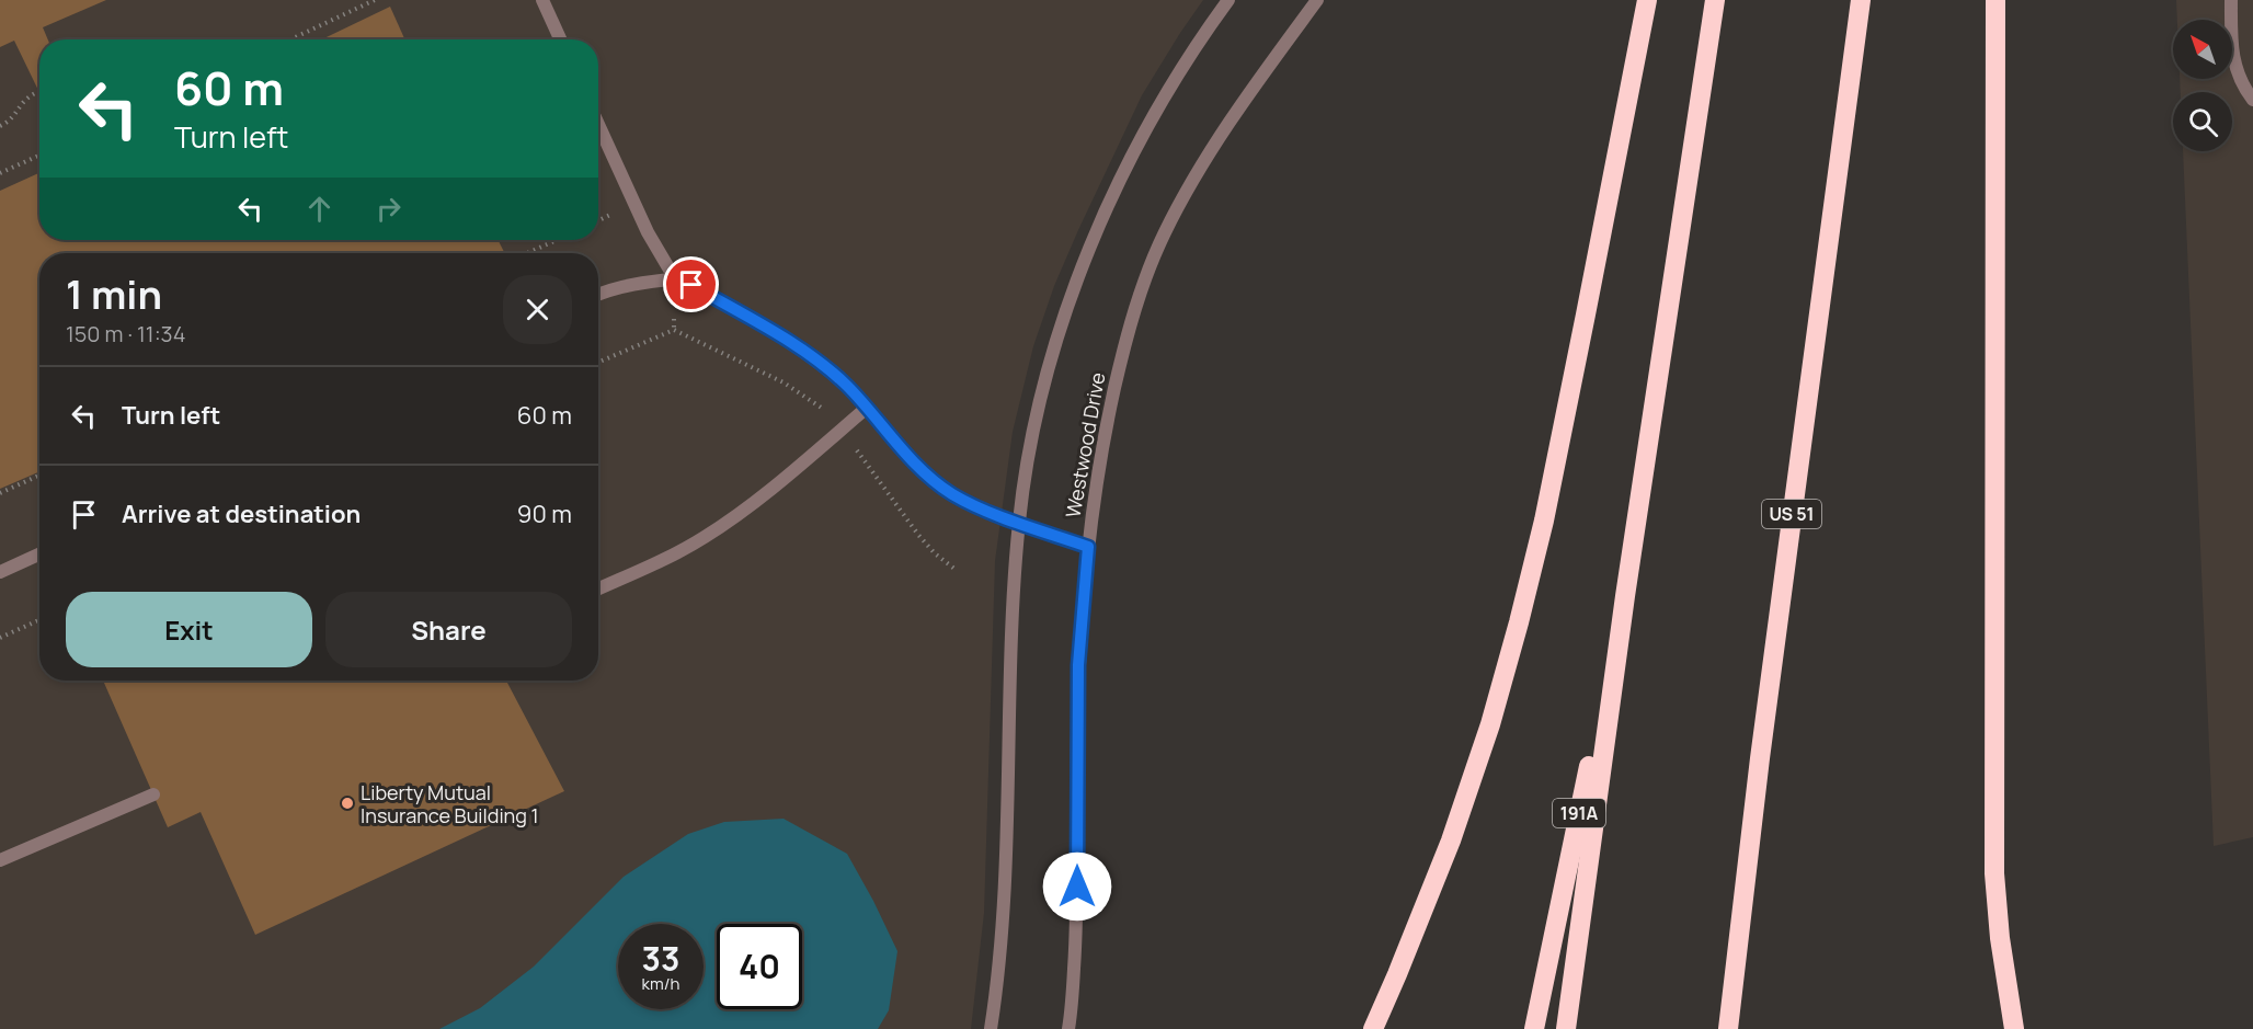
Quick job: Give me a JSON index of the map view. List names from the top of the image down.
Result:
{
  "streets": {
    "highway": ["US 51", "191A"],
    "street": ["Westwood Drive"]
  },
  "places": ["Liberty Mutual Insurance Building 1"],
  "north": "top left",
  "page": {
    "turn": ["60 m", "Turn left"],
    "heading": ["1 min", "150 m · 11:34"],
    "list": [
      {
        "name": "Turn left",
        "value": "60 m"
      },
      {
        "name": "Arrive at destination",
        "value": "90 m"
      }
    ],
    "buttons": ["Exit", "Share"],
    "speed": "33 km/h",
    "limit": "40"
  }
}
